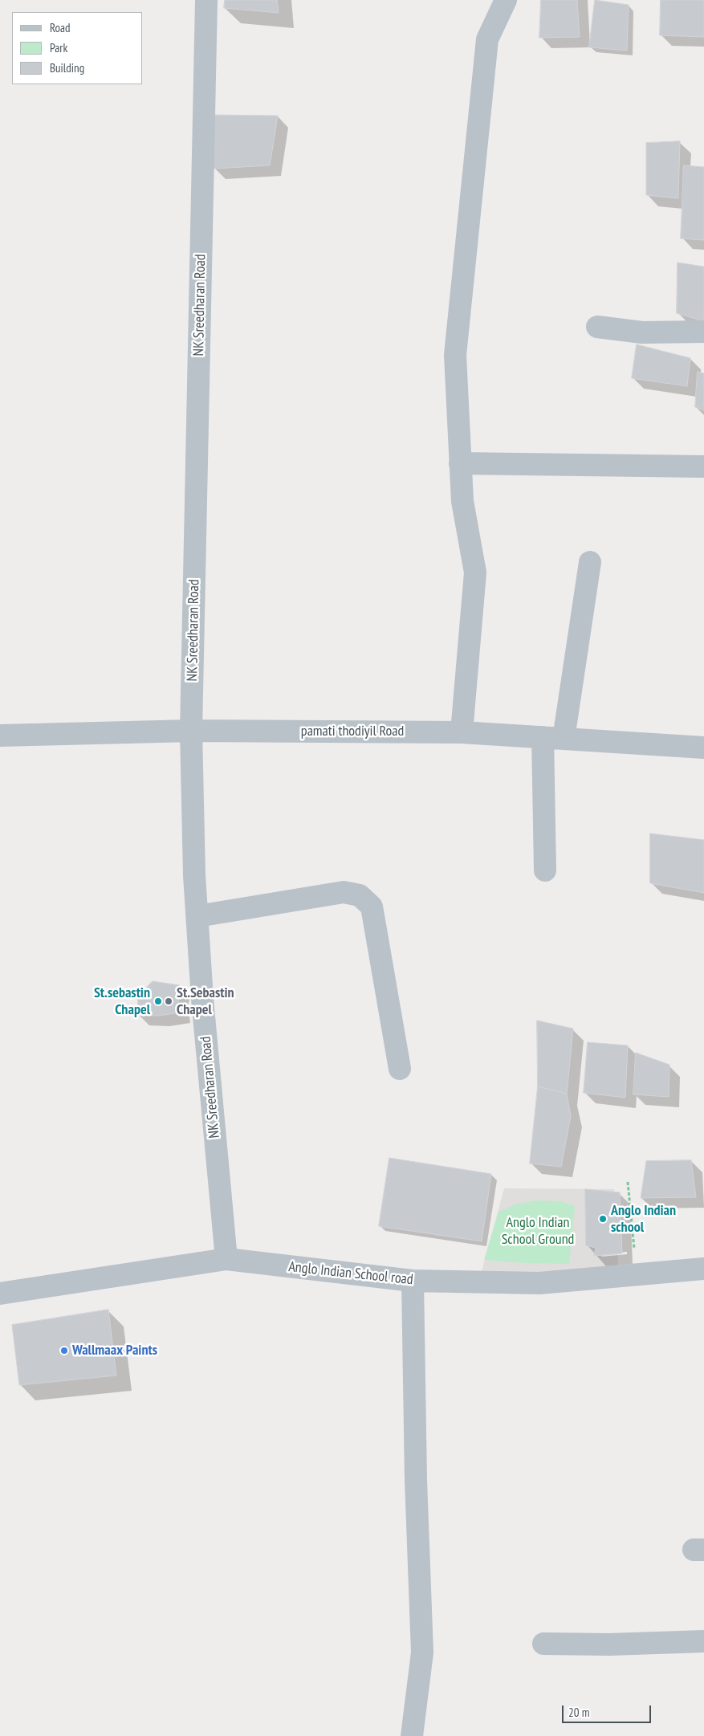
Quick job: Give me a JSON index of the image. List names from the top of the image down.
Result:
{
  "streets": {
    "street": ["NK Sreedharan Road", "pamati thodiyil Road", "Anglo Indian School road"]
  },
  "crossings": [
    ["NK Sreedharan Road", "pamati thodiyil Road"],
    ["NK Sreedharan Road", "Anglo Indian School road"]
  ],
  "parks": ["Anglo Indian School Ground"],
  "places": [
    "St.sebastin Chapel",
    "St.Sebastin Chapel",
    "Anglo Indian school",
    "Wallmaax Paints"
  ],
  "legend": ["Road", "Park", "Building"],
  "scale_bar": "20 m"
}
